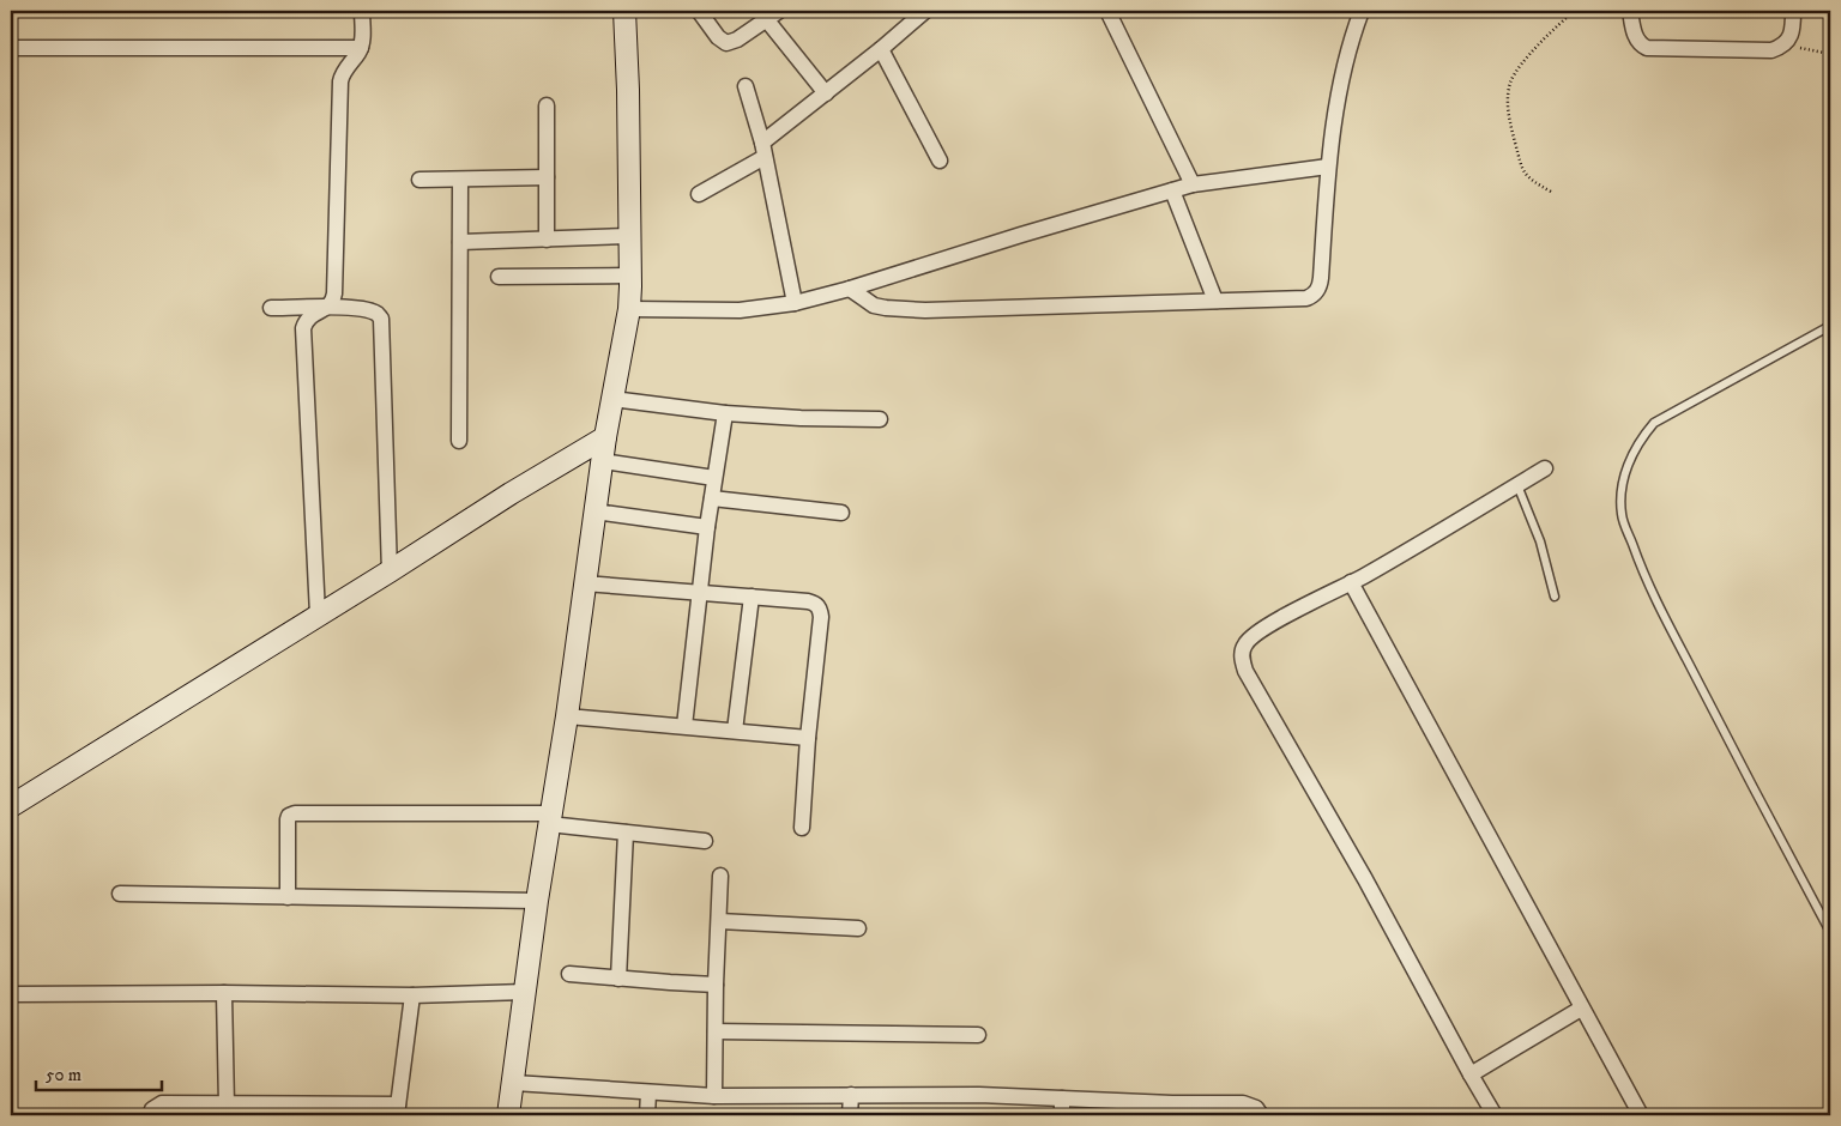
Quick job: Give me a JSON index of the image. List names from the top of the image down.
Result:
{
  "scale_bar": "50 m"
}
